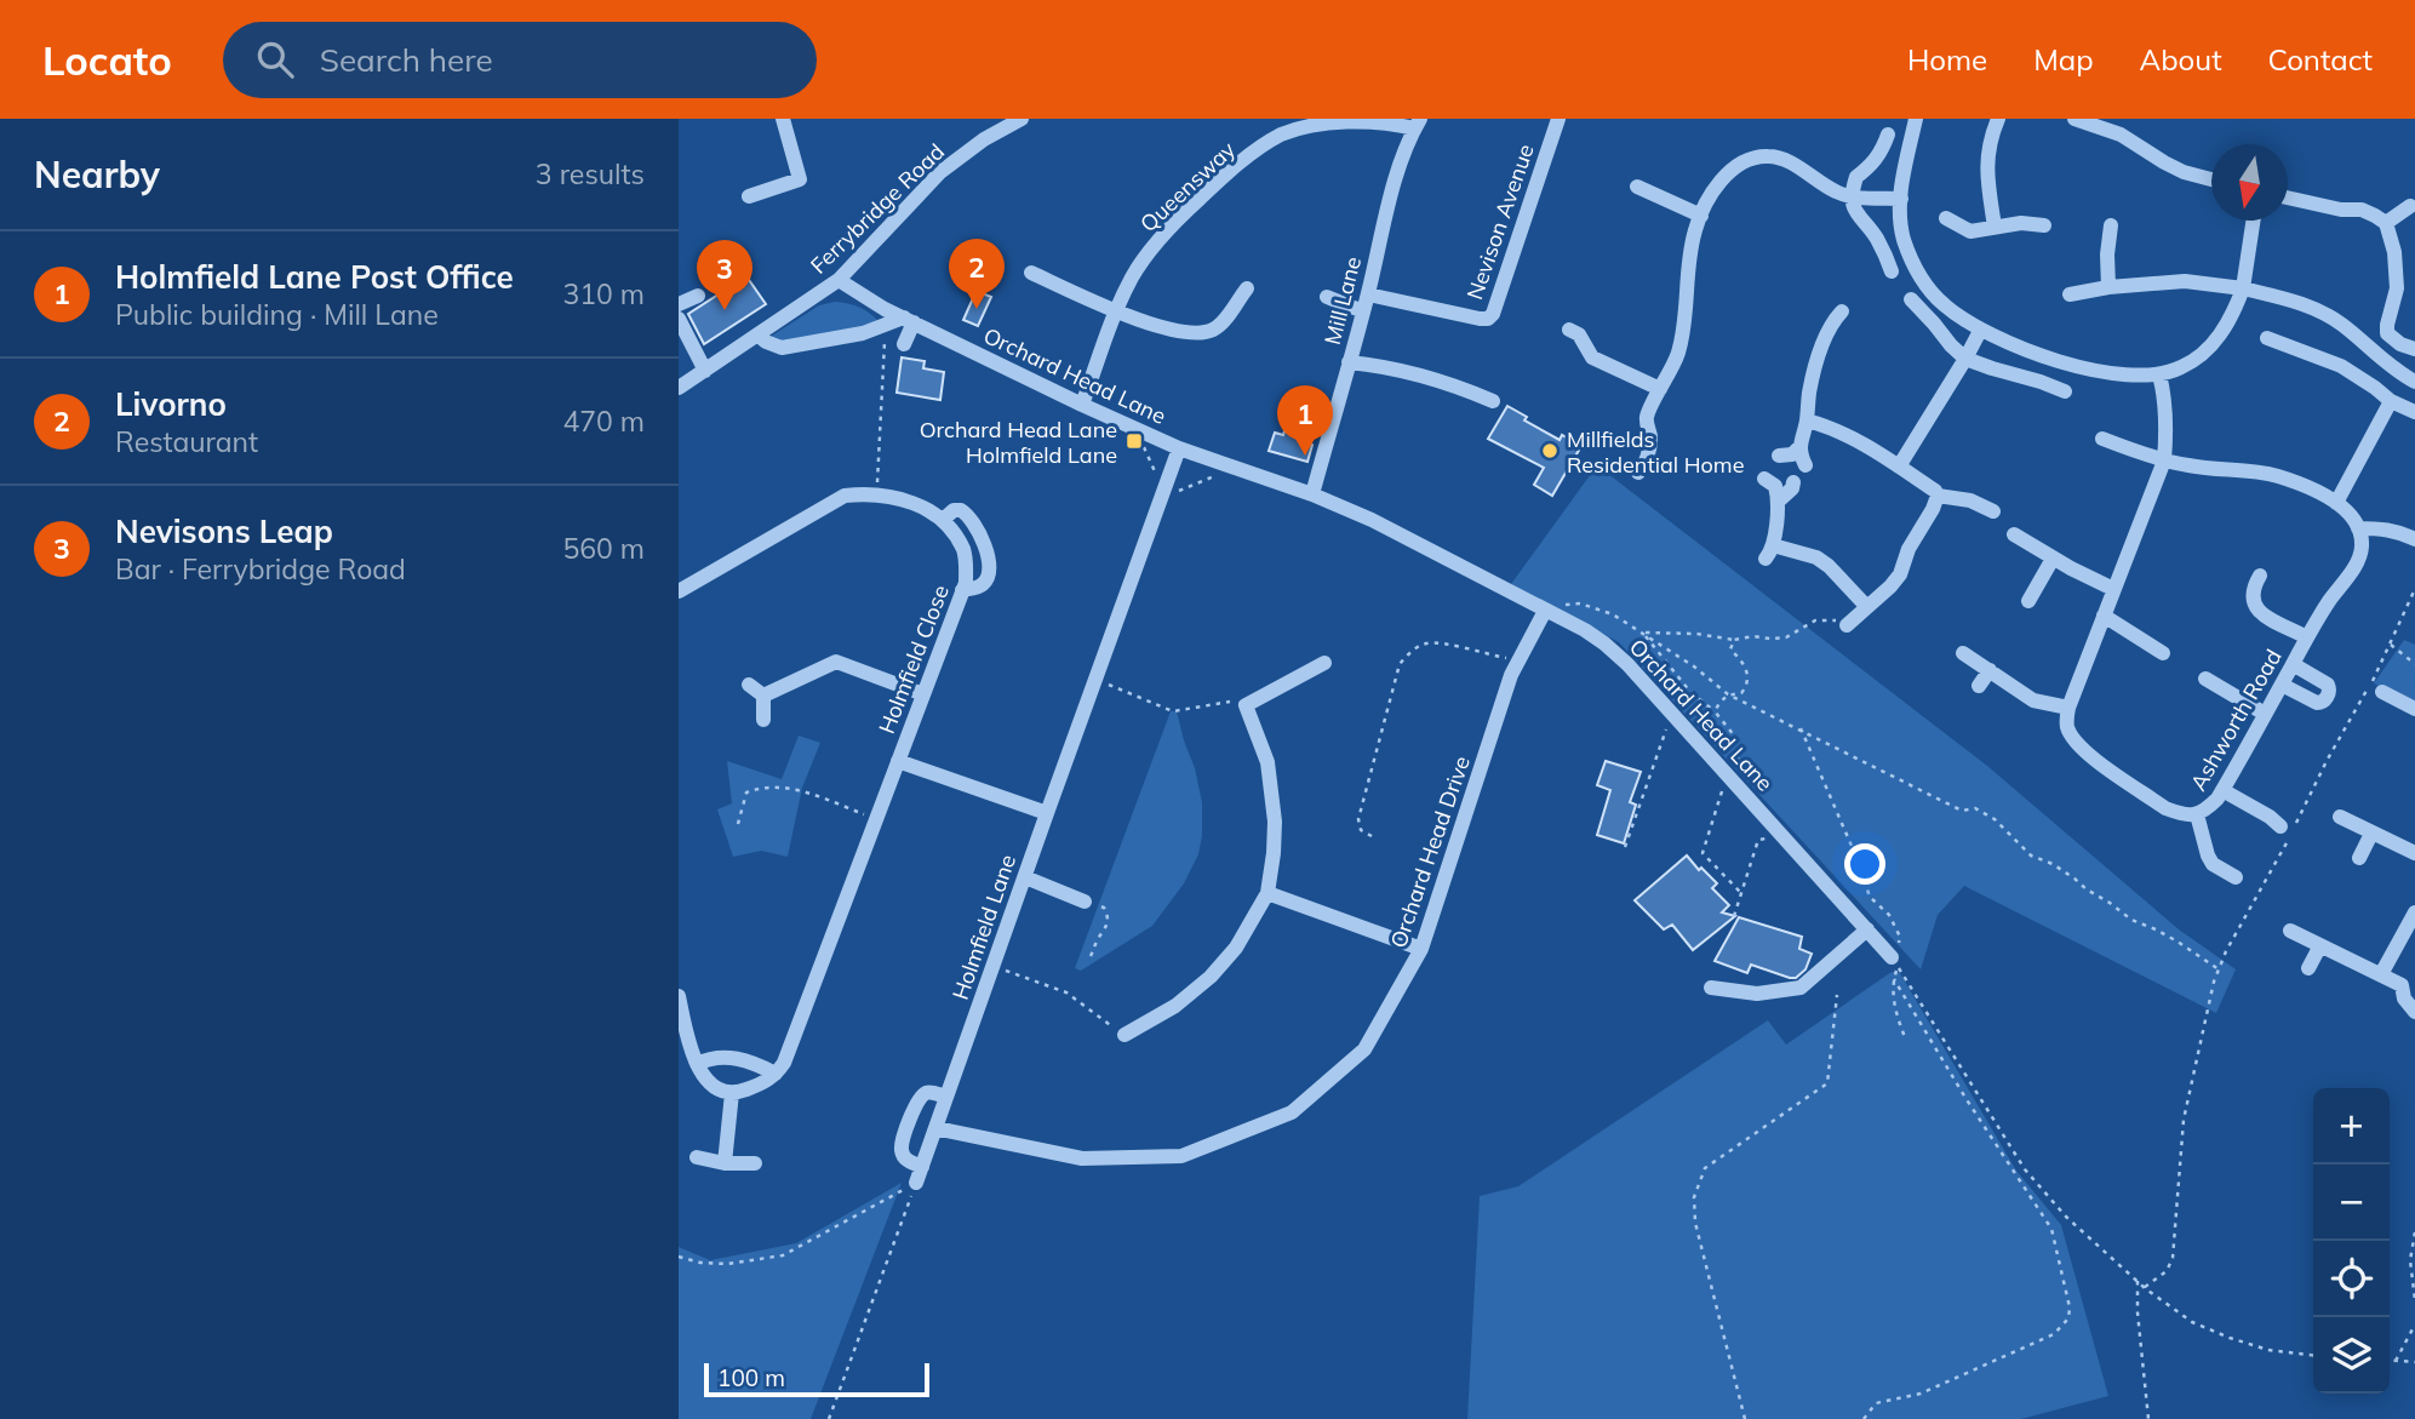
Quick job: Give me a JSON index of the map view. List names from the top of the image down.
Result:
{
  "streets": {
    "street": [
      "Queensway",
      "Ferrybridge Road",
      "Nevison Avenue",
      "Mill Lane",
      "Orchard Head Lane",
      "Holmfield Close",
      "Ashworth Road",
      "Orchard Head Drive",
      "Holmfield Lane"
    ]
  },
  "crossings": [
    ["Queensway", "Mill Lane"],
    ["Queensway", "Orchard Head Lane"],
    ["Ferrybridge Road", "Orchard Head Lane"],
    ["Nevison Avenue", "Mill Lane"],
    ["Mill Lane", "Orchard Head Lane"],
    ["Orchard Head Lane", "Orchard Head Drive"],
    ["Orchard Head Lane", "Holmfield Lane"],
    ["Holmfield Close", "Holmfield Lane"],
    ["Orchard Head Drive", "Holmfield Lane"]
  ],
  "places": {
    "transit": ["Orchard Head Lane Holmfield Lane"],
    "other": ["Millfields Residential Home"]
  },
  "scale_bar": "100 m",
  "north": "bottom",
  "page": {
    "header": "Locato",
    "search": "Search here",
    "nav": [
      "Home",
      "Map",
      "About",
      "Contact"
    ],
    "heading": ["Nearby", "3 results"],
    "list": [
      {
        "mark": "1",
        "name": "Holmfield Lane Post Office",
        "note": "Public building · Mill Lane",
        "value": "310 m"
      },
      {
        "mark": "2",
        "name": "Livorno",
        "note": "Restaurant",
        "value": "470 m"
      },
      {
        "mark": "3",
        "name": "Nevisons Leap",
        "note": "Bar · Ferrybridge Road",
        "value": "560 m"
      }
    ],
    "pins": ["2", "3", "1"],
    "map_buttons": ["+", "−"],
    "scale": "100 m"
  }
}
